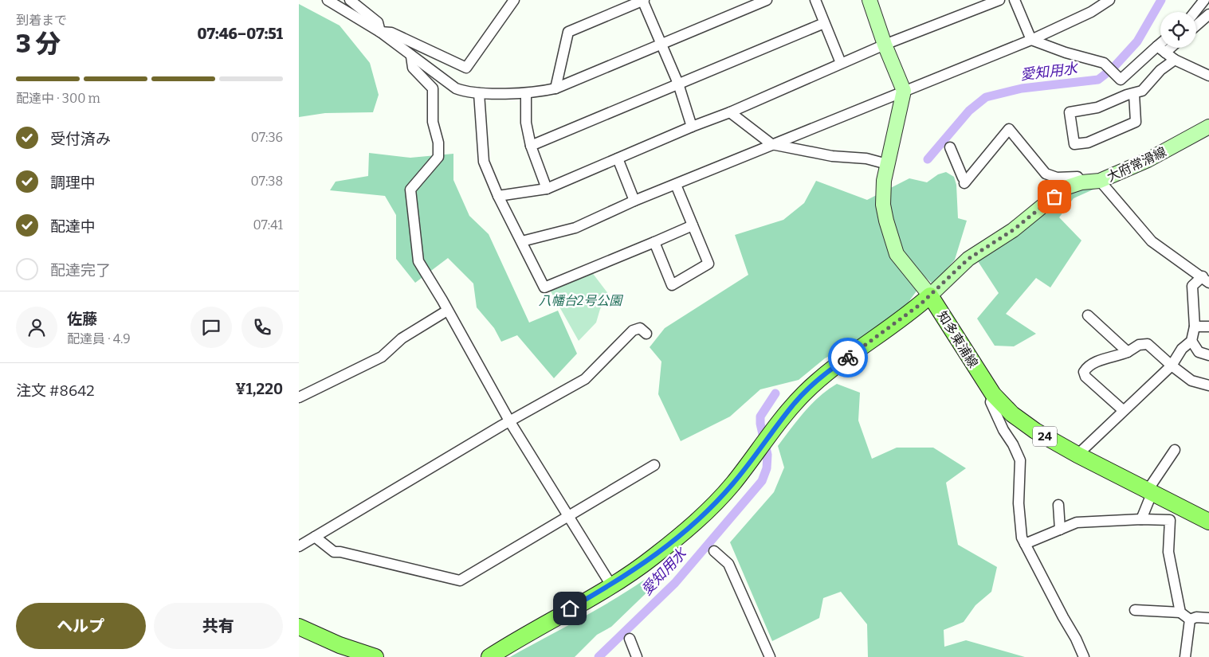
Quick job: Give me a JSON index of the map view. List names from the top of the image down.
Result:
{
  "streets": {
    "main road": ["大府常滑線", "知多東浦線", "24"]
  },
  "crossings": [
    ["大府常滑線", "知多東浦線"]
  ],
  "water": ["愛知用水"],
  "parks": ["八幡台2号公園"],
  "page": {
    "heading": ["3 分", "到着まで", "07:46–07:51"],
    "panel": [
      "佐藤",
      "配達員 · 4.9",
      "注文 #8642",
      "¥1,220"
    ],
    "bar": "配達中 · 300 m",
    "list": [
      ["受付済み", "07:36"],
      ["調理中", "07:38"],
      ["配達中", "07:41"],
      "配達完了"
    ],
    "buttons": ["ヘルプ", "共有"]
  }
}
